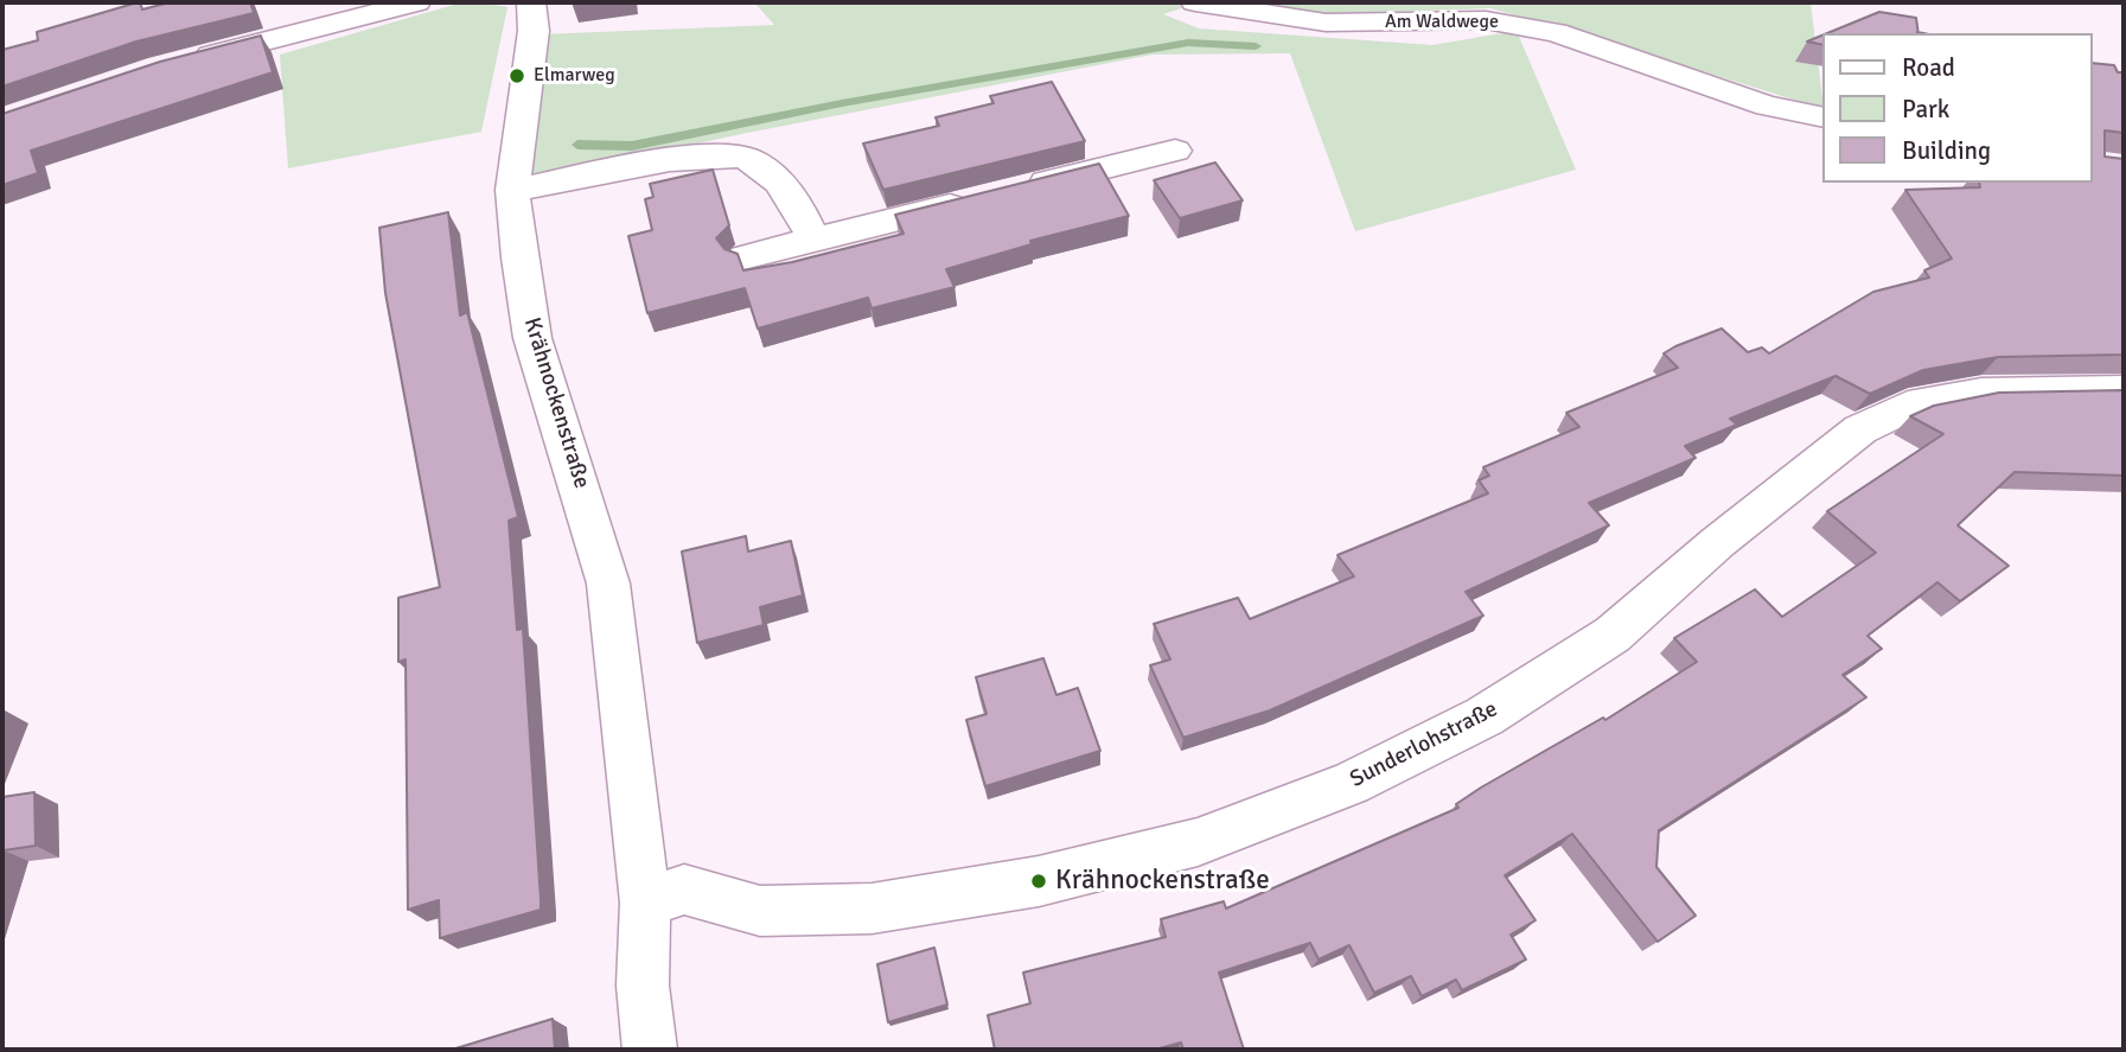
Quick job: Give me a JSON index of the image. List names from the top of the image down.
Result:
{
  "streets": {
    "street": ["Am Waldwege", "Krähnockenstraße", "Sunderlohstraße"]
  },
  "crossings": [
    ["Krähnockenstraße", "Sunderlohstraße"]
  ],
  "places": ["Elmarweg", "Krähnockenstraße"],
  "legend": ["Road", "Park", "Building"]
}
